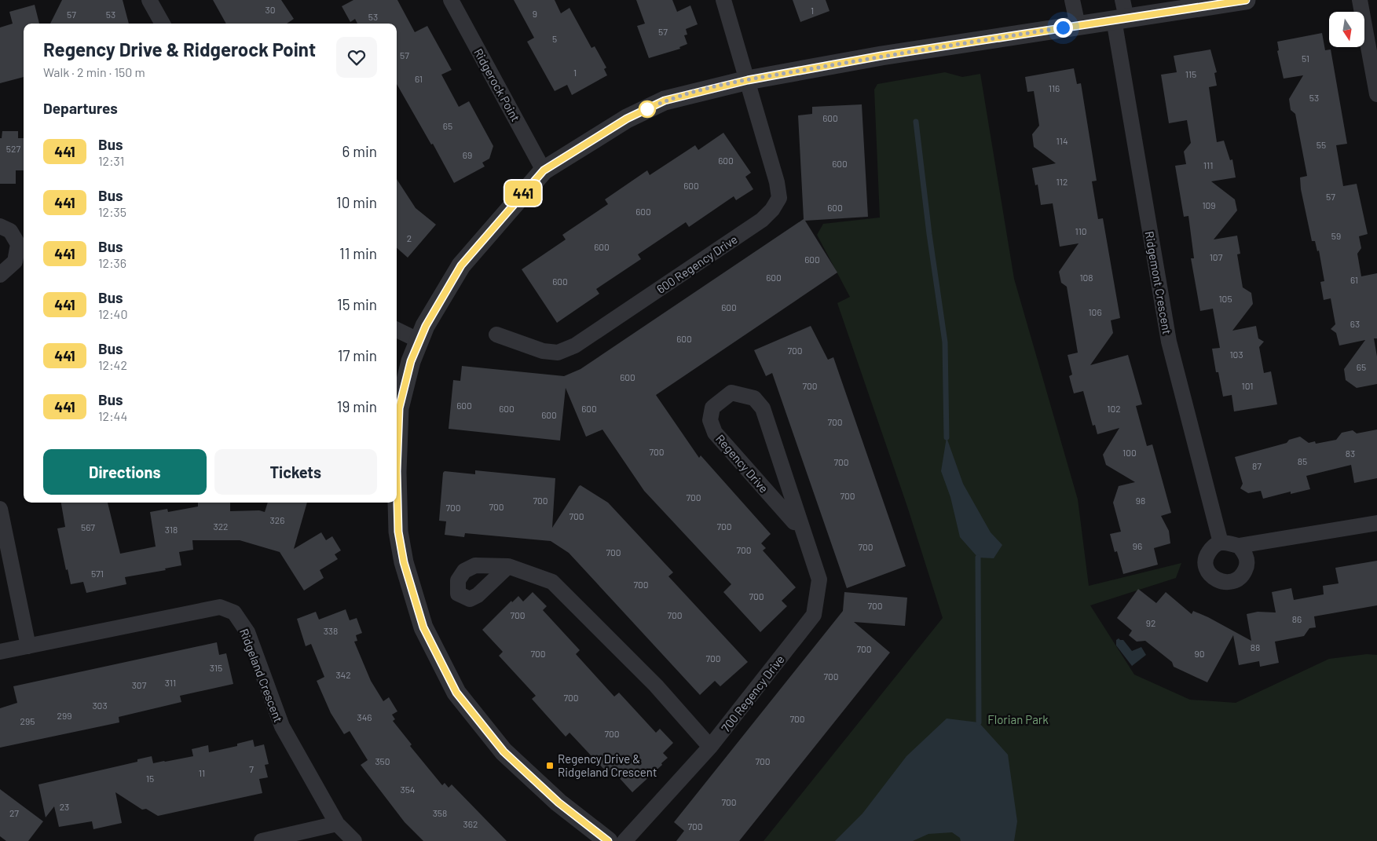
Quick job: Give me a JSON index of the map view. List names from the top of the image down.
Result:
{
  "streets": {
    "street": [
      "Ridgerock Point",
      "600 Regency Drive",
      "Ridgemont Crescent",
      "Regency Drive",
      "Ridgeland Crescent",
      "700 Regency Drive"
    ]
  },
  "crossings": [
    ["Regency Drive", "700 Regency Drive"]
  ],
  "parks": ["Florian Park"],
  "places": {
    "transit": ["Regency Drive & Ridgeland Crescent"]
  },
  "lines": ["bus line 441"],
  "house_numbers": [
    "30",
    "1",
    "9",
    "57",
    "53",
    "53",
    "57",
    "5",
    "57",
    "51",
    "1",
    "115",
    "61",
    "116",
    "53",
    "600",
    "65",
    "114",
    "55",
    "527",
    "69",
    "600",
    "600",
    "111",
    "112",
    "600",
    "57",
    "109",
    "600",
    "600",
    "110",
    "59",
    "2",
    "600",
    "107",
    "600",
    "600",
    "108",
    "61",
    "600",
    "105",
    "600",
    "106",
    "63",
    "600",
    "700",
    "103",
    "65",
    "600",
    "700",
    "101",
    "600",
    "600",
    "600",
    "102",
    "600",
    "700",
    "700",
    "100",
    "83",
    "85",
    "700",
    "87",
    "700",
    "700",
    "700",
    "98",
    "700",
    "700",
    "700",
    "326",
    "322",
    "700",
    "567",
    "318",
    "96",
    "700",
    "700",
    "700",
    "571",
    "700",
    "700",
    "700",
    "700",
    "700",
    "86",
    "92",
    "338",
    "88",
    "700",
    "700",
    "90",
    "700",
    "315",
    "342",
    "700",
    "311",
    "307",
    "700",
    "303",
    "299",
    "346",
    "700",
    "295",
    "700",
    "350",
    "700",
    "7",
    "11",
    "15",
    "354",
    "700",
    "23",
    "27",
    "358",
    "362",
    "700"
  ],
  "north": "bottom",
  "page": {
    "on_map": "441",
    "heading": [
      ["Regency Drive & Ridgerock Point", "Walk · 2 min · 150 m"],
      "Departures"
    ],
    "list": [
      {
        "mark": "441",
        "name": "Bus",
        "note": "12:31",
        "value": "6 min"
      },
      {
        "mark": "441",
        "name": "Bus",
        "note": "12:35",
        "value": "10 min"
      },
      {
        "mark": "441",
        "name": "Bus",
        "note": "12:36",
        "value": "11 min"
      },
      {
        "mark": "441",
        "name": "Bus",
        "note": "12:40",
        "value": "15 min"
      },
      {
        "mark": "441",
        "name": "Bus",
        "note": "12:42",
        "value": "17 min"
      },
      {
        "mark": "441",
        "name": "Bus",
        "note": "12:44",
        "value": "19 min"
      }
    ],
    "buttons": ["Directions", "Tickets"]
  }
}
